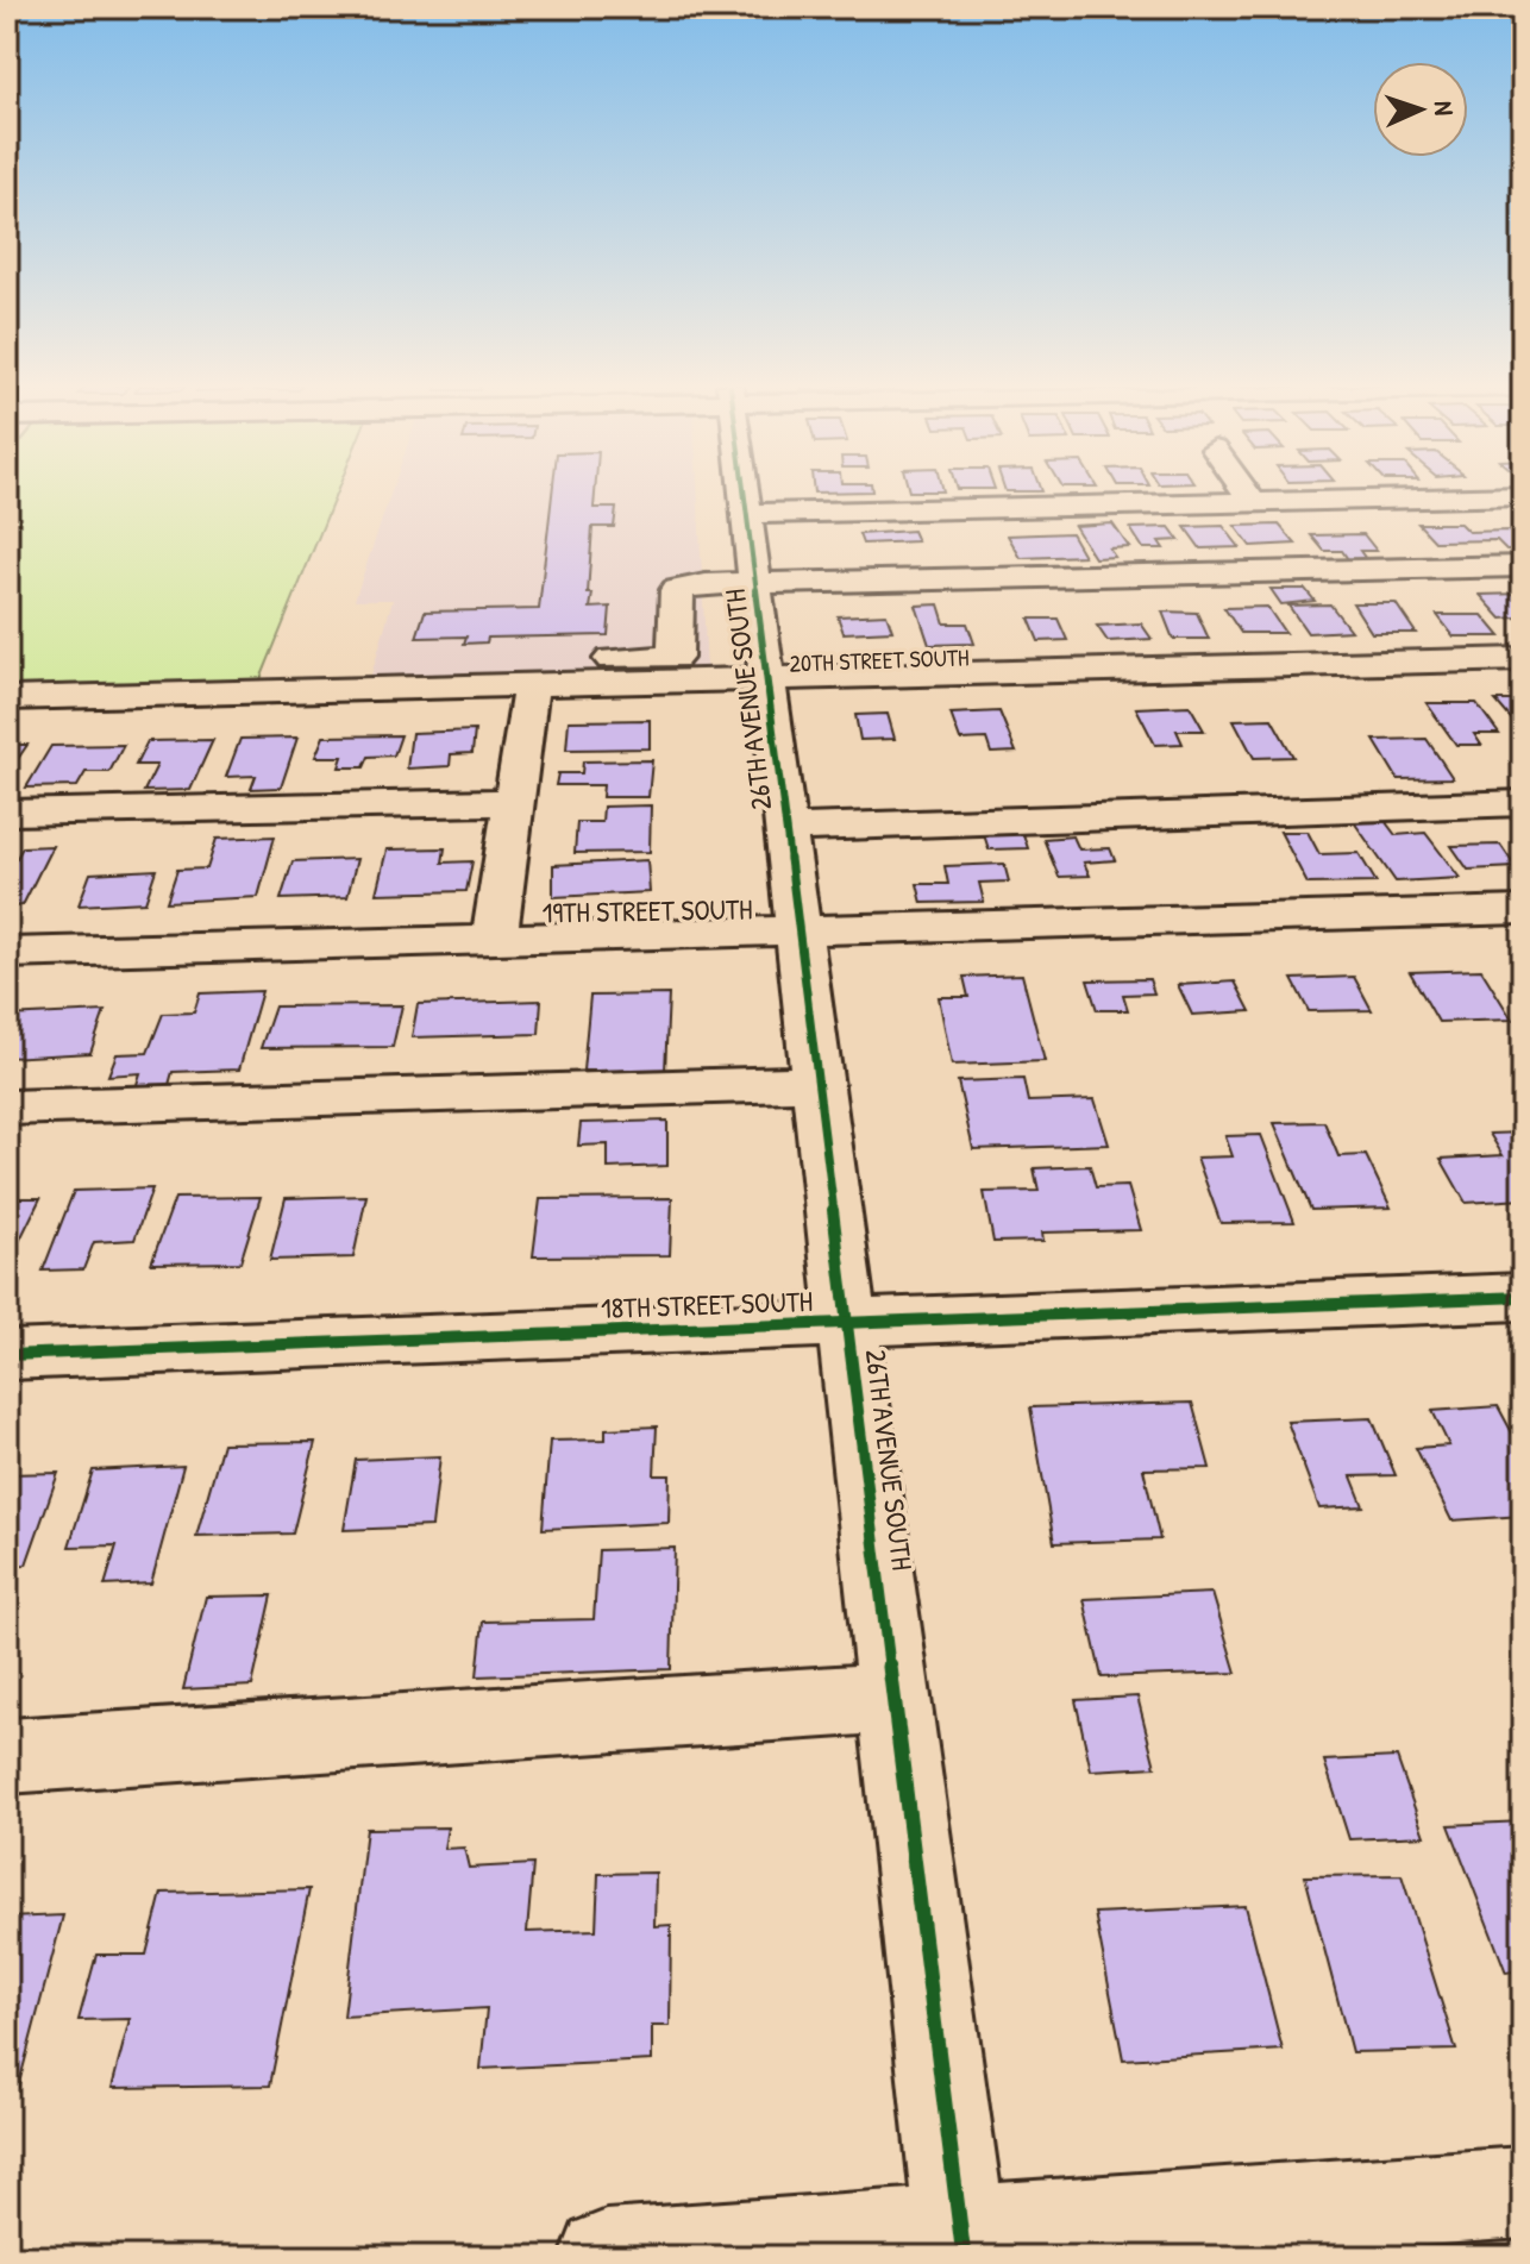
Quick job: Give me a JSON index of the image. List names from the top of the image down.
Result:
{
  "streets": {
    "street": [
      "20TH STREET SOUTH",
      "26TH AVENUE SOUTH",
      "19TH STREET SOUTH",
      "18TH STREET SOUTH"
    ]
  },
  "crossings": [
    ["20TH STREET SOUTH", "26TH AVENUE SOUTH"],
    ["26TH AVENUE SOUTH", "19TH STREET SOUTH"],
    ["26TH AVENUE SOUTH", "18TH STREET SOUTH"]
  ],
  "north": "right"
}
